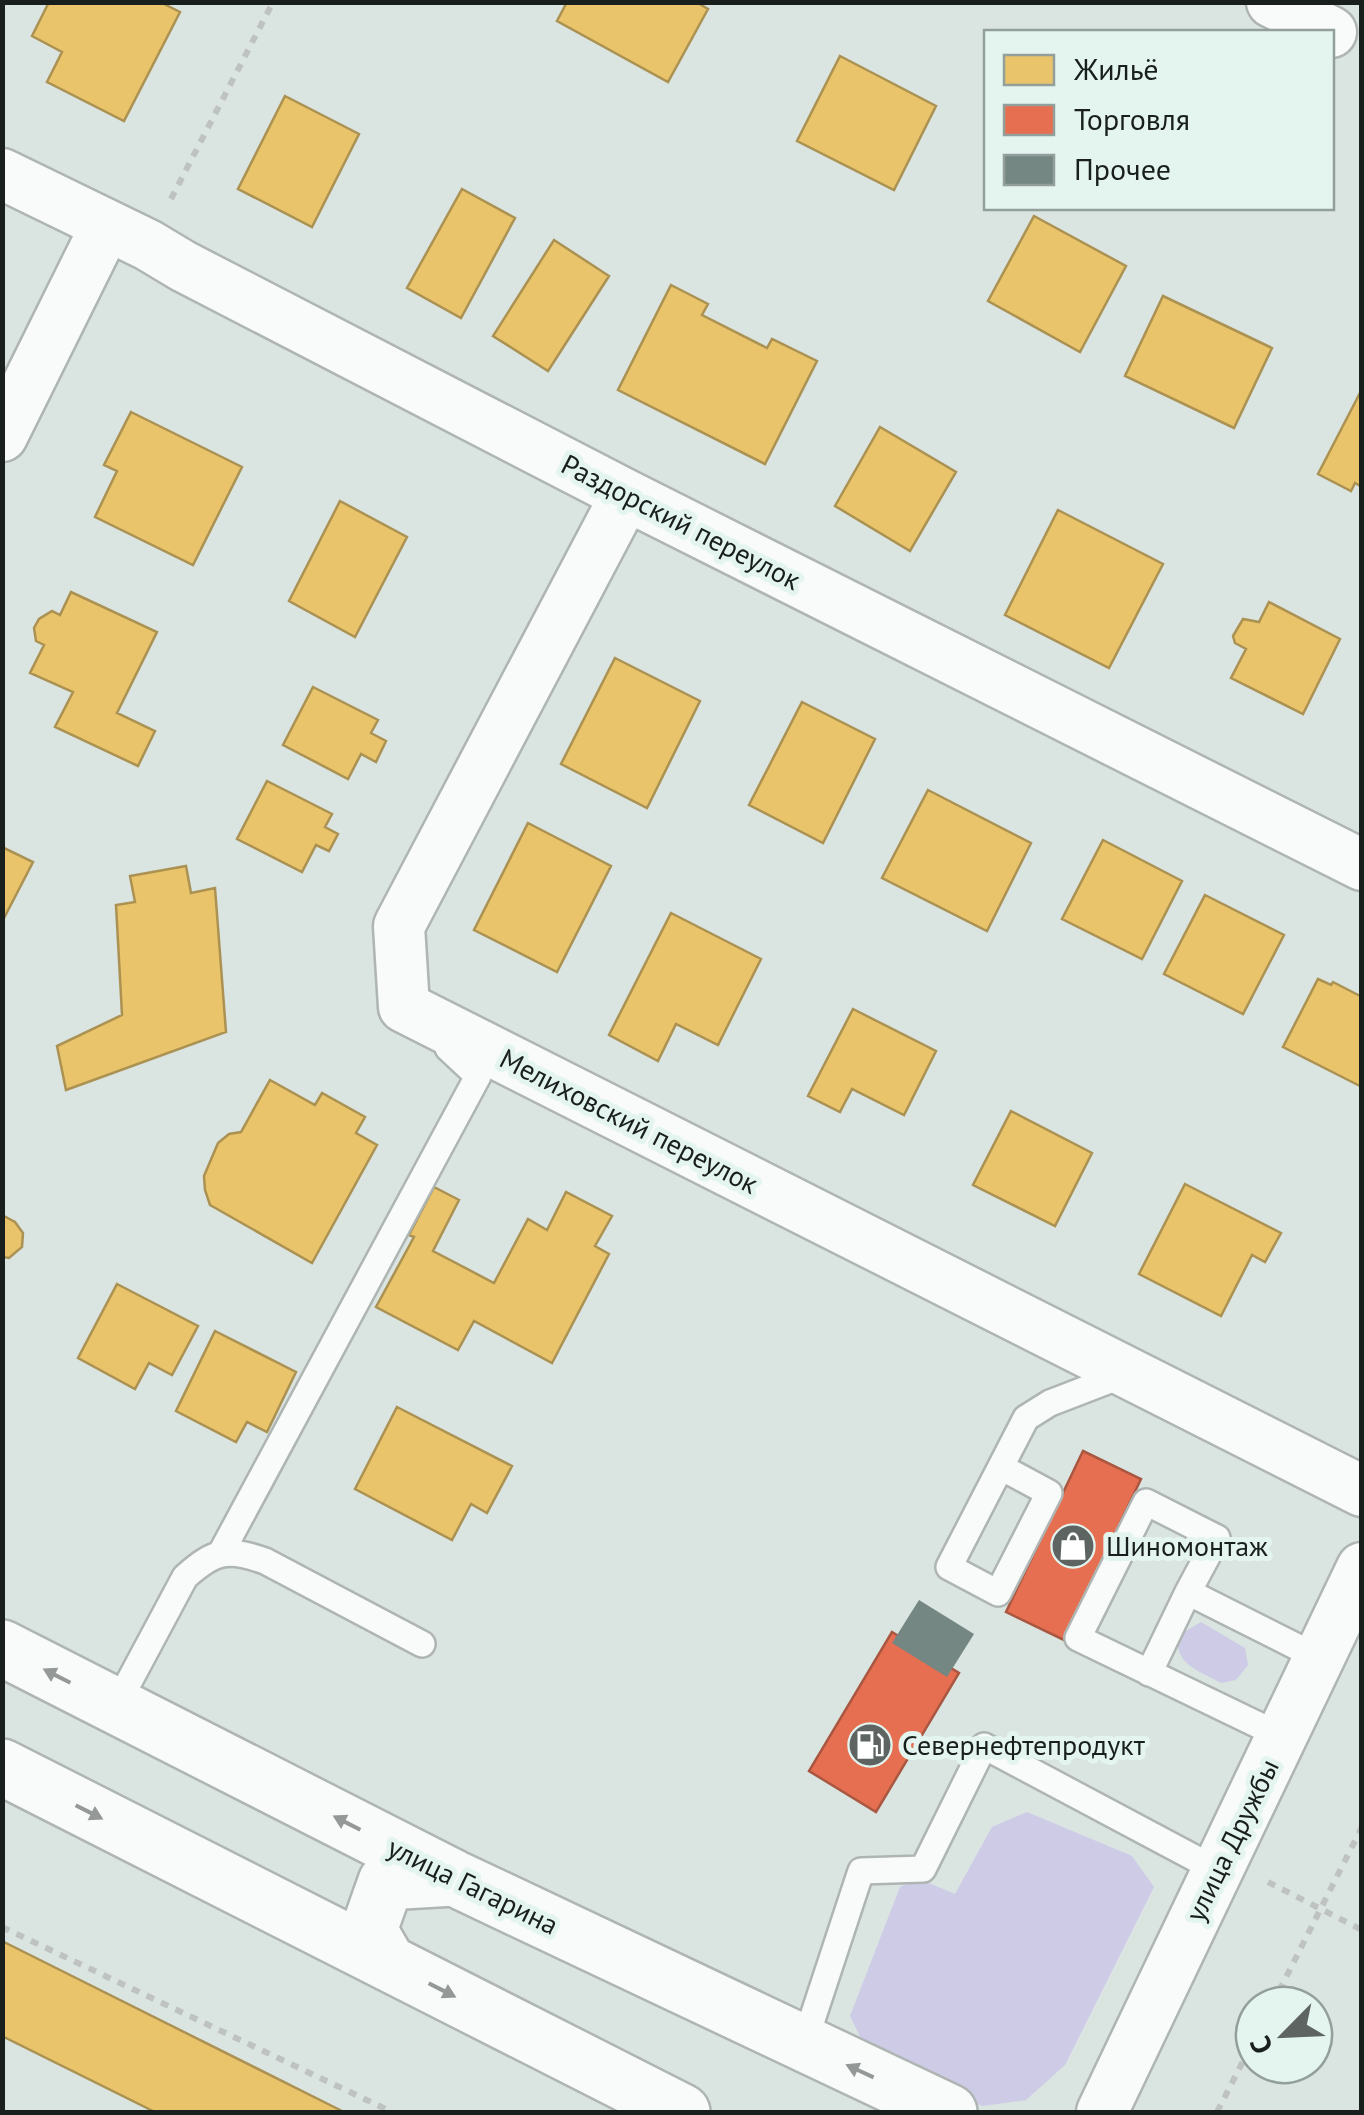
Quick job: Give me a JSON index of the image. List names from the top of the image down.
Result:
{
  "streets": {
    "street": [
      "Раздорский переулок",
      "Мелиховский переулок",
      "улица Дружбы",
      "улица Гагарина"
    ]
  },
  "places": {
    "shop": ["Шиномонтаж"],
    "fuel station": ["Севернефтепродукт"]
  },
  "legend": ["Жильё", "Торговля", "Прочее"],
  "north": "bottom left"
}
